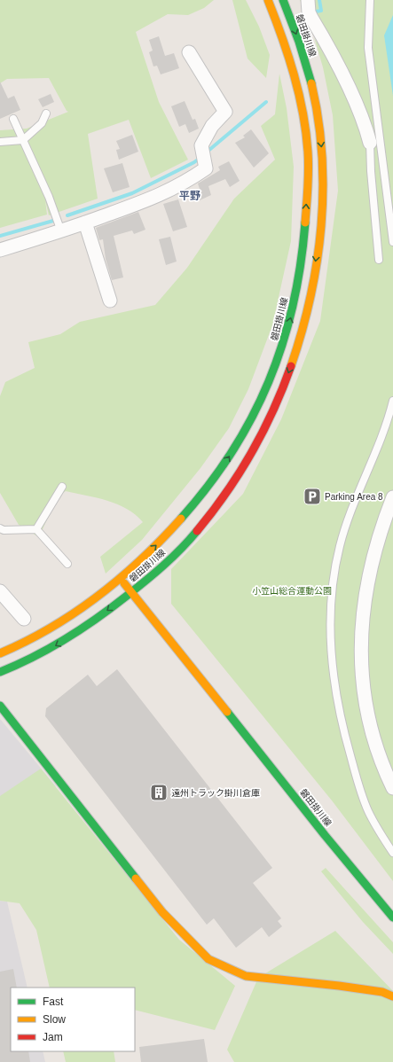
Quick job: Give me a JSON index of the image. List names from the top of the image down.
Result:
{
  "streets": {
    "main road": ["磐田掛川線"]
  },
  "districts": ["平野"],
  "parks": ["小笠山総合運動公園"],
  "places": {
    "parking": ["Parking Area 8"],
    "building": ["遠州トラック掛川倉庫"]
  },
  "legend": ["Fast", "Slow", "Jam"]
}
